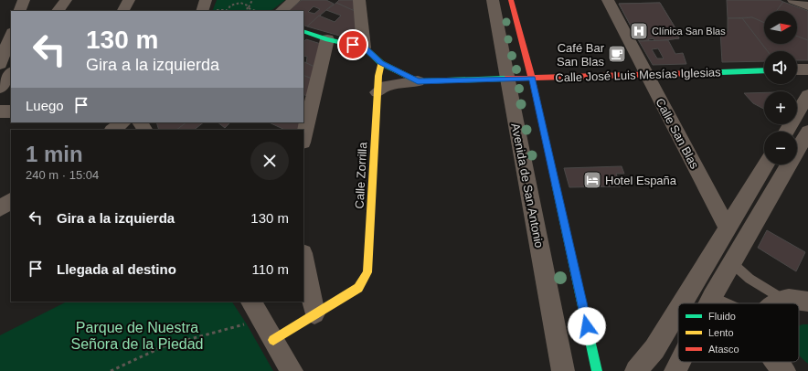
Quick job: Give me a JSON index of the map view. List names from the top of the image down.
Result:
{
  "streets": {
    "street": [
      "Calle José Luis Mesías Iglesias",
      "Calle San Blas",
      "Calle Zorrilla",
      "Avenida de San Antonio"
    ]
  },
  "crossings": [
    ["Calle José Luis Mesías Iglesias", "Calle San Blas"],
    ["Calle José Luis Mesías Iglesias", "Calle Zorrilla"],
    ["Calle José Luis Mesías Iglesias", "Avenida de San Antonio"]
  ],
  "parks": ["Parque de Nuestra Señora de la Piedad"],
  "places": {
    "hospital": ["Clínica San Blas"],
    "cafe": ["Café Bar San Blas"],
    "hotel": ["Hotel España"]
  },
  "legend": ["Fluido", "Lento", "Atasco"],
  "north": "right",
  "page": {
    "map_buttons": ["+", "−"],
    "turn": ["130 m", "Gira a la izquierda"],
    "then": "Luego",
    "heading": ["1 min", "240 m · 15:04"],
    "list": [
      {
        "name": "Gira a la izquierda",
        "value": "130 m"
      },
      {
        "name": "Llegada al destino",
        "value": "110 m"
      }
    ]
  }
}
